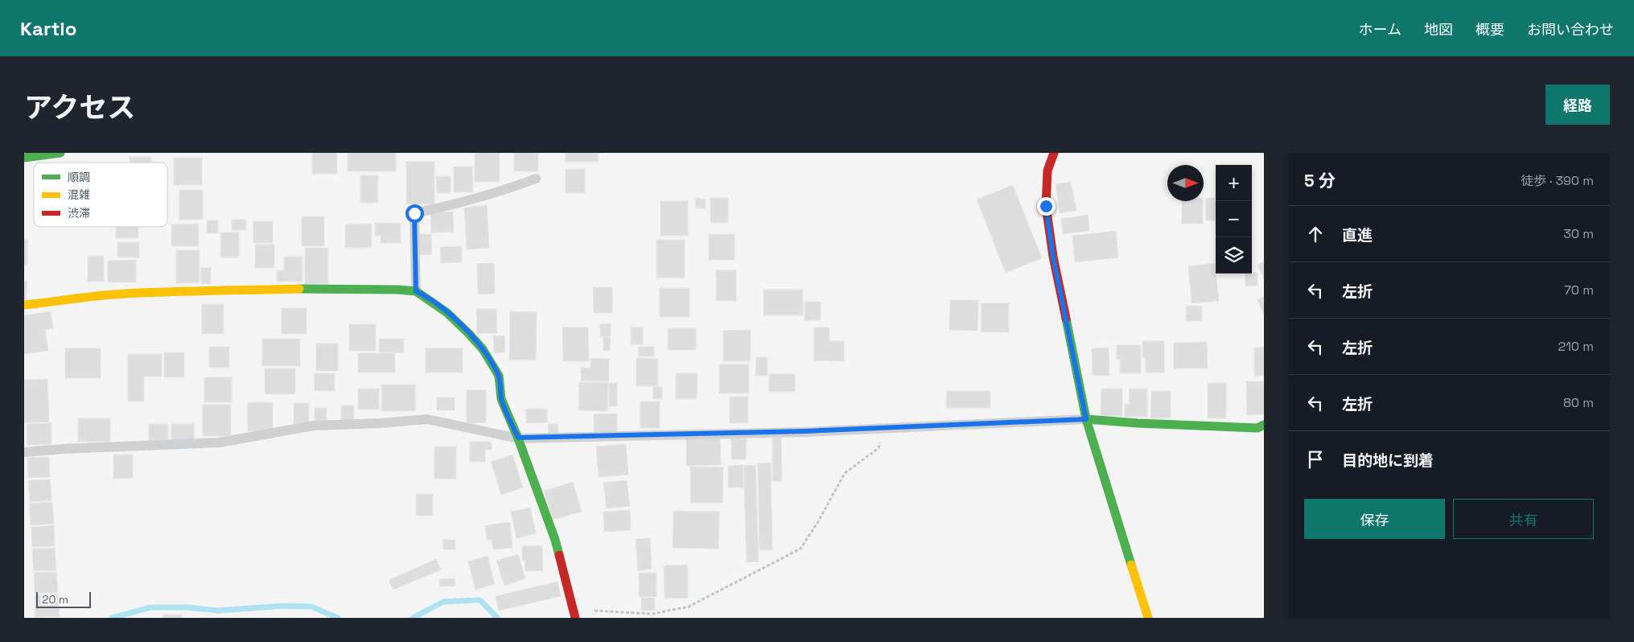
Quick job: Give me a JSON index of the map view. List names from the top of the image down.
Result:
{
  "legend": ["順調", "混雑", "渋滞"],
  "scale_bar": "20 m",
  "north": "right",
  "page": {
    "header": "Kartio",
    "nav": [
      "ホーム",
      "地図",
      "概要",
      "お問い合わせ"
    ],
    "title": "アクセス",
    "buttons": [
      "経路",
      ["保存", "共有"]
    ],
    "heading": ["5 分", "徒歩 · 390 m"],
    "map_buttons": ["+", "−"],
    "list": [
      ["直進", "30 m"],
      ["左折", "70 m"],
      ["左折", "210 m"],
      ["左折", "80 m"],
      "目的地に到着"
    ],
    "scale": "20 m"
  }
}
